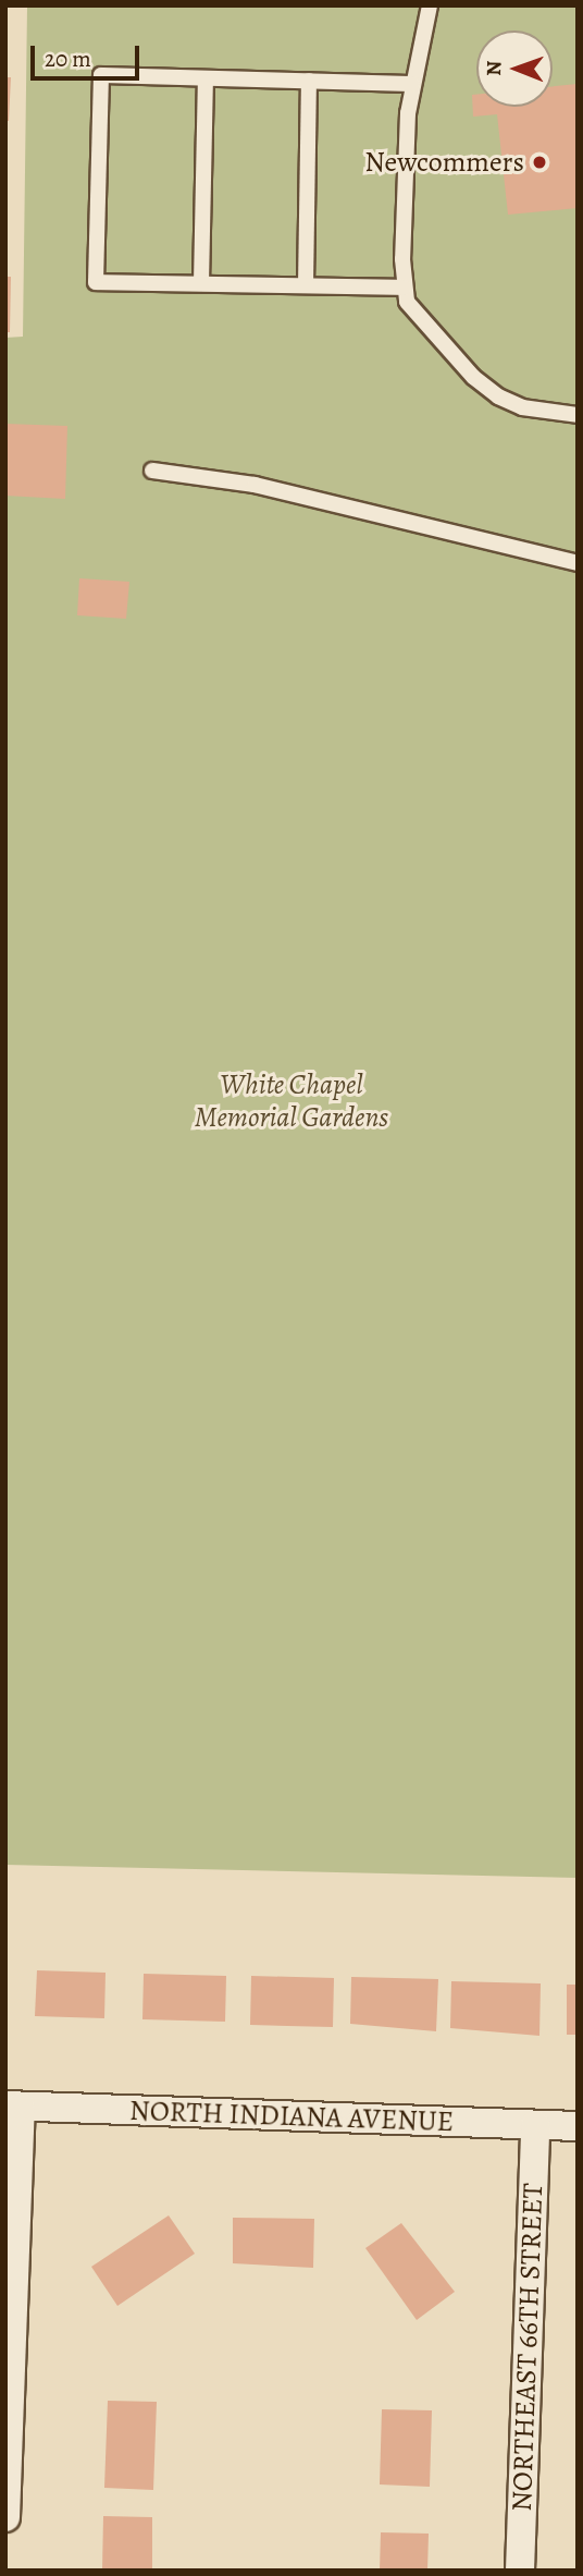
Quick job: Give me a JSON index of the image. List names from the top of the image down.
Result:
{
  "streets": {
    "street": ["NORTH INDIANA AVENUE", "NORTHEAST 66TH STREET"]
  },
  "crossings": [
    ["NORTH INDIANA AVENUE", "NORTHEAST 66TH STREET"]
  ],
  "parks": ["White Chapel Memorial Gardens"],
  "places": ["Newcommers"],
  "scale_bar": "20 m",
  "north": "left"
}
